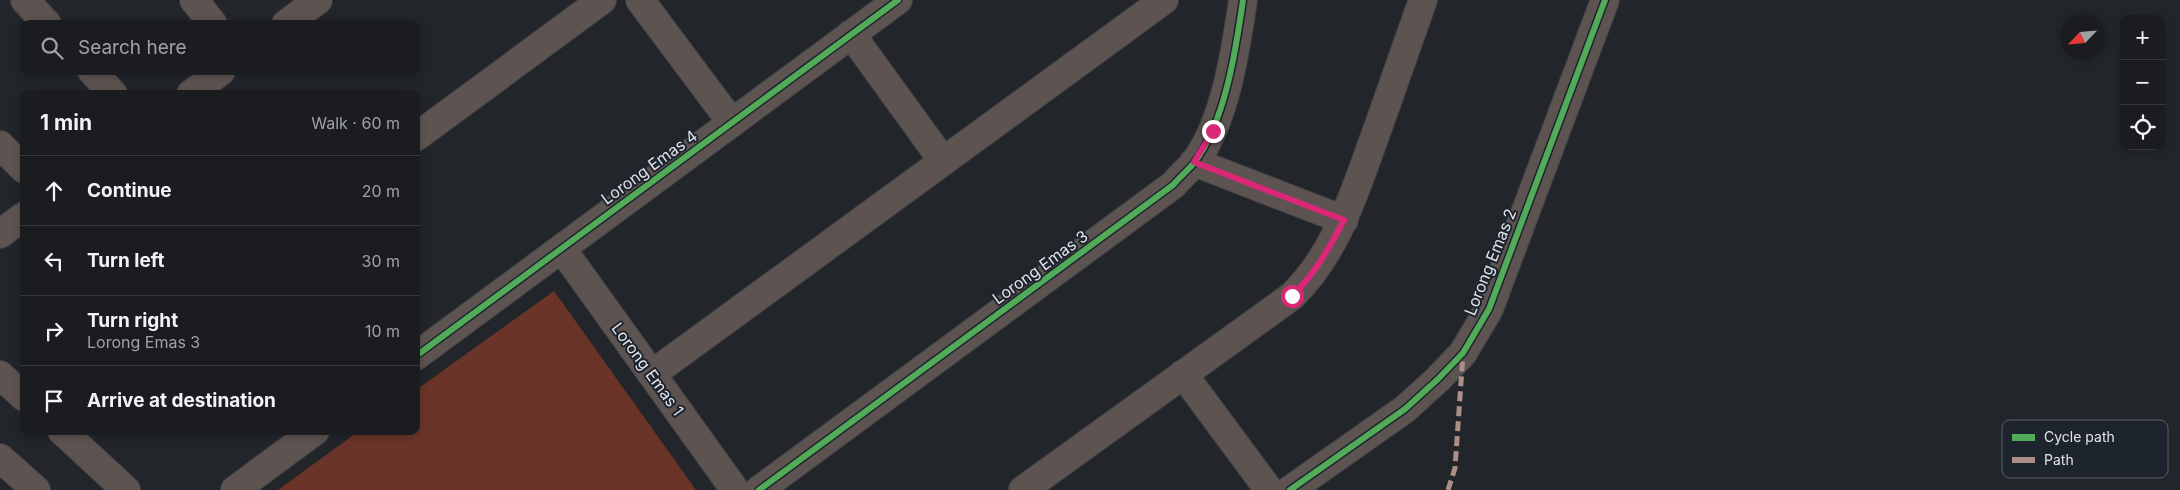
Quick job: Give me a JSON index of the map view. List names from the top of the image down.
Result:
{
  "streets": {
    "street": [
      "Lorong Emas 4",
      "Lorong Emas 2",
      "Lorong Emas 3",
      "Lorong Emas 1"
    ]
  },
  "crossings": [
    ["Lorong Emas 4", "Lorong Emas 1"]
  ],
  "legend": ["Cycle path", "Path"],
  "north": "bottom left",
  "page": {
    "map_buttons": ["+", "−"],
    "search": "Search here",
    "heading": ["1 min", "Walk · 60 m"],
    "list": [
      ["Continue", "20 m"],
      ["Turn left", "30 m"],
      ["Turn right", "Lorong Emas 3", "10 m"],
      "Arrive at destination"
    ]
  }
}
